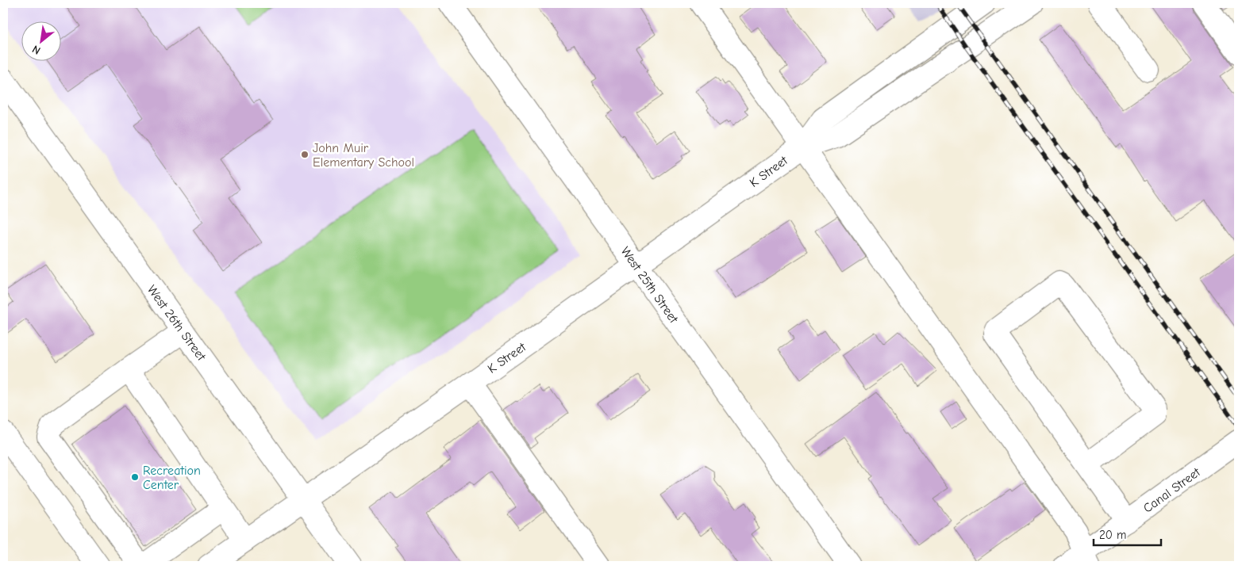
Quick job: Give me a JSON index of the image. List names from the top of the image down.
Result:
{
  "streets": {
    "street": [
      "K Street",
      "West 25th Street",
      "West 26th Street",
      "Canal Street"
    ]
  },
  "crossings": [
    ["K Street", "West 25th Street"],
    ["K Street", "West 26th Street"]
  ],
  "places": ["John Muir Elementary School", "Recreation Center"],
  "scale_bar": "20 m",
  "north": "bottom left"
}
